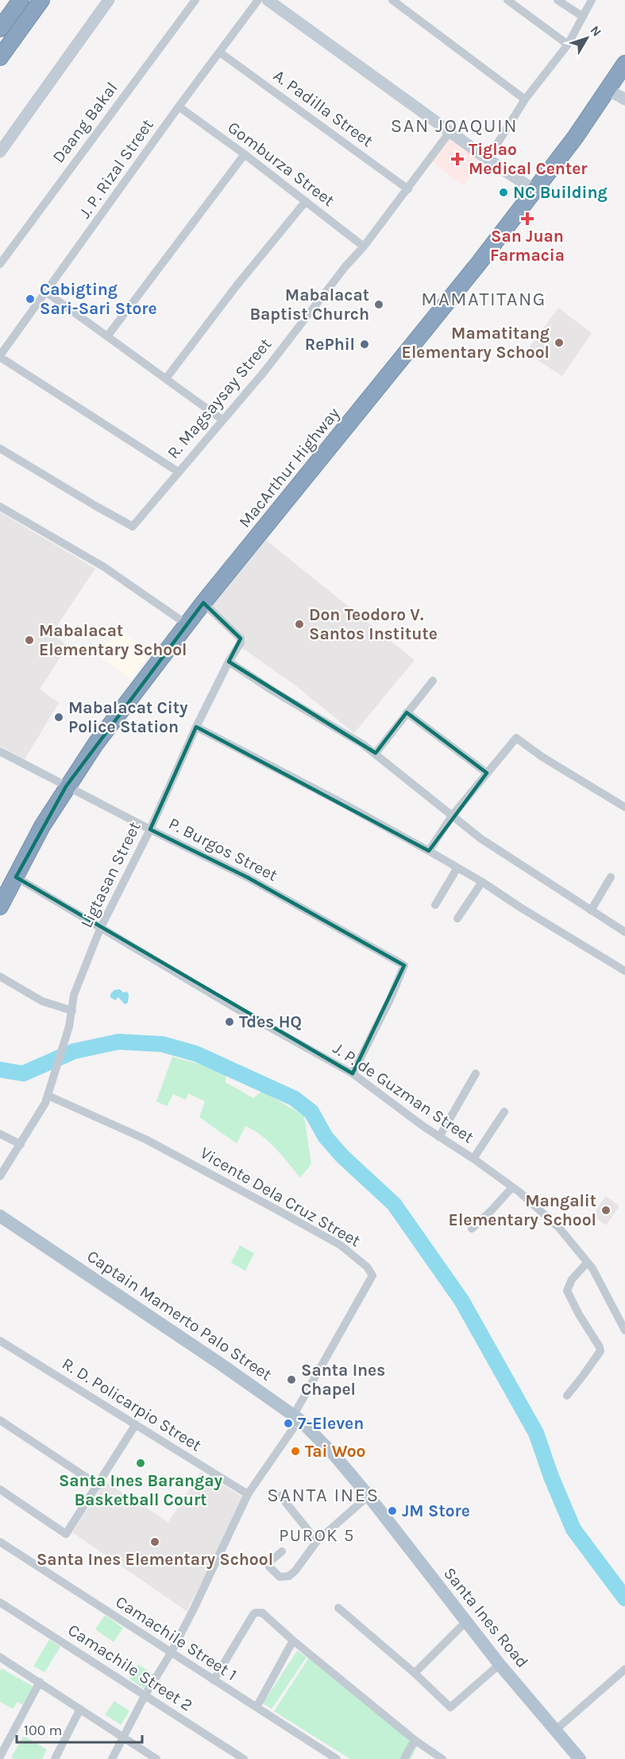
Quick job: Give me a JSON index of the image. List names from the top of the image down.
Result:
{
  "streets": {
    "highway": ["MacArthur Highway"],
    "main road": ["Captain Mamerto Palo Street", "Santa Ines Road"],
    "street": [
      "A. Padilla Street",
      "Daang Bakal",
      "Gomburza Street",
      "J. P. Rizal Street",
      "R. Magsaysay Street",
      "P. Burgos Street",
      "Ligtasan Street",
      "J. P. de Guzman Street",
      "Vicente Dela Cruz Street",
      "R. D. Policarpio Street",
      "Camachile Street 1",
      "Camachile Street 2"
    ]
  },
  "crossings": [
    ["A. Padilla Street", "J. P. Rizal Street"],
    ["A. Padilla Street", "R. Magsaysay Street"],
    ["Gomburza Street", "J. P. Rizal Street"],
    ["Gomburza Street", "R. Magsaysay Street"],
    ["MacArthur Highway", "P. Burgos Street"],
    ["MacArthur Highway", "Ligtasan Street"],
    ["MacArthur Highway", "J. P. de Guzman Street"],
    ["P. Burgos Street", "Ligtasan Street"],
    ["P. Burgos Street", "J. P. de Guzman Street"],
    ["Ligtasan Street", "J. P. de Guzman Street"],
    ["Ligtasan Street", "Vicente Dela Cruz Street"],
    ["Vicente Dela Cruz Street", "Captain Mamerto Palo Street"],
    ["Captain Mamerto Palo Street", "Santa Ines Road"]
  ],
  "districts": [
    "SAN JOAQUIN",
    "MAMATITANG",
    "SANTA INES",
    "PUROK 5"
  ],
  "places": {
    "health": ["Tiglao Medical Center", "San Juan Farmacia"],
    "other": [
      "NC Building",
      "Cabigting Sari-Sari Store",
      "Mabalacat Baptist Church",
      "Mamatitang Elementary School",
      "RePhil",
      "Don Teodoro V. Santos Institute",
      "Mabalacat Elementary School",
      "Mabalacat City Police Station",
      "Tdes HQ",
      "Mangalit Elementary School",
      "Santa Ines Chapel",
      "7-Eleven",
      "Tai Woo",
      "Santa Ines Barangay Basketball Court",
      "JM Store",
      "Santa Ines Elementary School"
    ]
  },
  "scale_bar": "100 m",
  "north": "top right"
}
